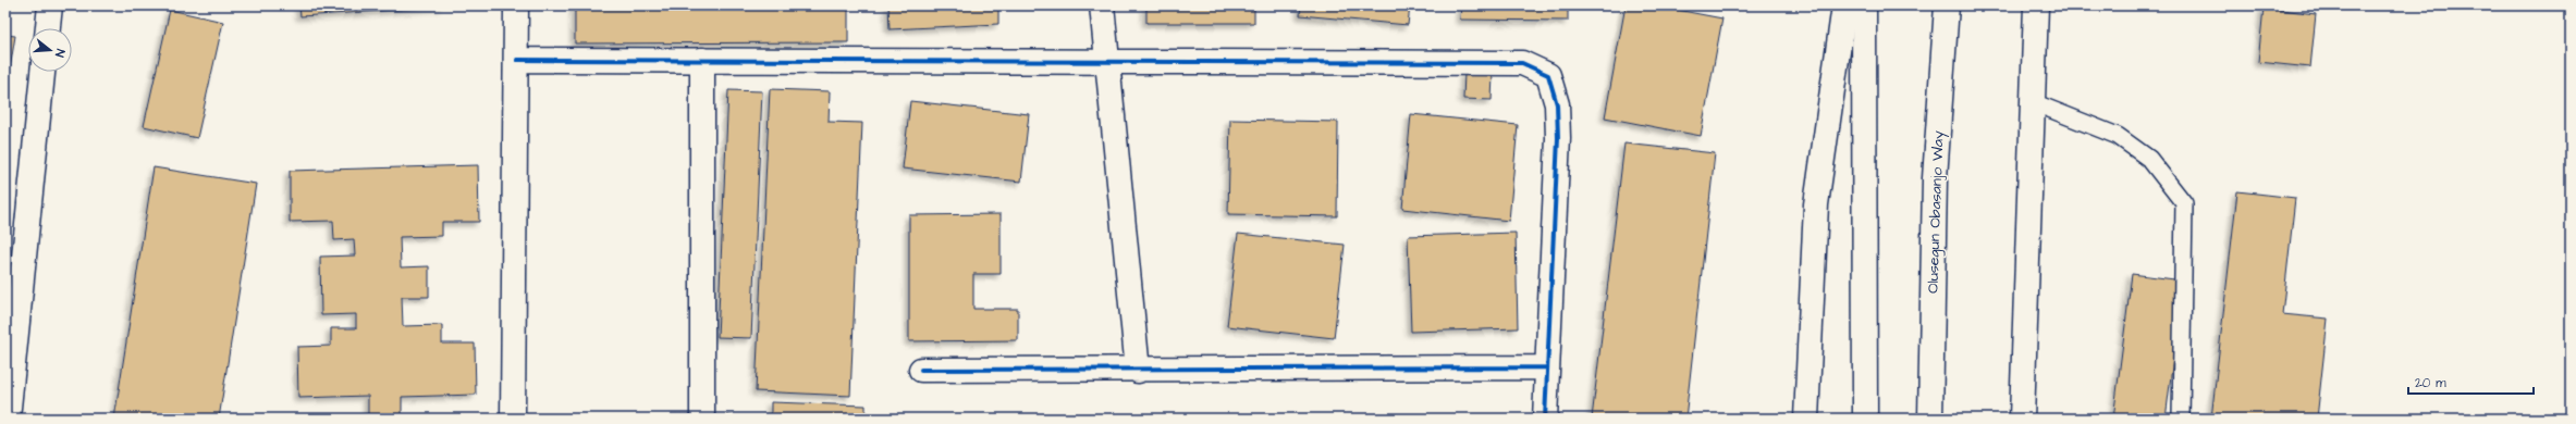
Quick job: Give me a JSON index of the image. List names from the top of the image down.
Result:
{
  "streets": {
    "main road": ["Olusegun Obasanjo Way"]
  },
  "scale_bar": "20 m",
  "north": "right"
}
